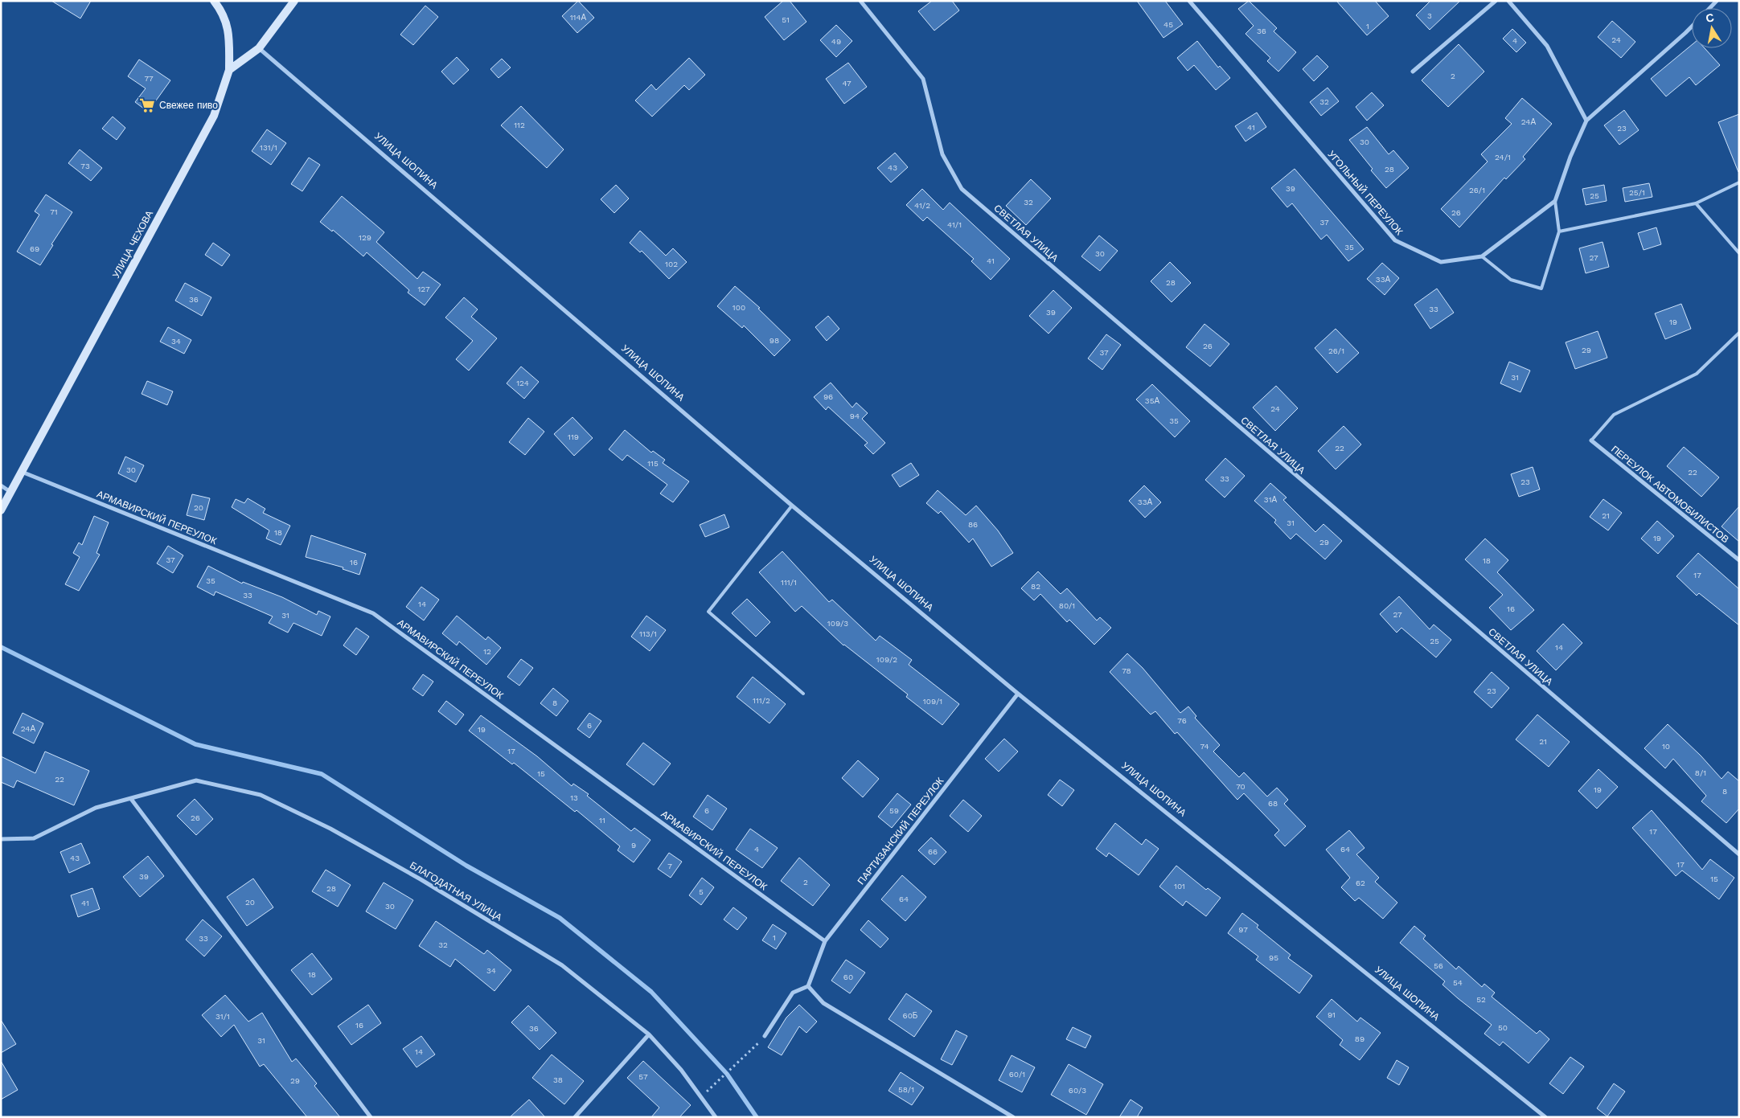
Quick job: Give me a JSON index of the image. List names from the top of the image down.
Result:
{
  "streets": {
    "main road": ["УЛИЦА ЧЕХОВА"],
    "street": [
      "УЛИЦА ШОПИНА",
      "УГОЛЬНЫЙ ПЕРЕУЛОК",
      "СВЕТЛАЯ УЛИЦА",
      "ПЕРЕУЛОК АВТОМОБИЛИСТОВ",
      "АРМАВИРСКИЙ ПЕРЕУЛОК",
      "ПАРТИЗАНСКИЙ ПЕРЕУЛОК",
      "БЛАГОДАТНАЯ УЛИЦА"
    ]
  },
  "crossings": [
    ["УЛИЦА ШОПИНА", "ПАРТИЗАНСКИЙ ПЕРЕУЛОК"],
    ["УЛИЦА ЧЕХОВА", "АРМАВИРСКИЙ ПЕРЕУЛОК"],
    ["АРМАВИРСКИЙ ПЕРЕУЛОК", "ПАРТИЗАНСКИЙ ПЕРЕУЛОК"]
  ],
  "places": {
    "supermarket": ["Свежее пиво"]
  },
  "house_numbers": [
    "3",
    "114А",
    "51",
    "45",
    "1",
    "36",
    "24",
    "4",
    "49",
    "2",
    "77",
    "47",
    "32",
    "24А",
    "112",
    "41",
    "23",
    "30",
    "131/1",
    "24/1",
    "73",
    "43",
    "28",
    "39",
    "26/1",
    "25/1",
    "25",
    "32",
    "41/2",
    "71",
    "26",
    "37",
    "41/1",
    "129",
    "35",
    "69",
    "30",
    "27",
    "41",
    "102",
    "33А",
    "28",
    "127",
    "36",
    "100",
    "33",
    "39",
    "19",
    "98",
    "34",
    "26",
    "29",
    "26/1",
    "37",
    "31",
    "124",
    "96",
    "35А",
    "24",
    "94",
    "35",
    "119",
    "22",
    "115",
    "30",
    "22",
    "33",
    "23",
    "31А",
    "33А",
    "20",
    "21",
    "31",
    "86",
    "18",
    "19",
    "29",
    "37",
    "18",
    "16",
    "17",
    "35",
    "111/1",
    "82",
    "33",
    "14",
    "80/1",
    "16",
    "27",
    "31",
    "109/3",
    "113/1",
    "25",
    "14",
    "12",
    "109/2",
    "78",
    "23",
    "111/2",
    "109/1",
    "8",
    "76",
    "6",
    "24А",
    "19",
    "21",
    "74",
    "10",
    "17",
    "8/1",
    "15",
    "22",
    "70",
    "19",
    "8",
    "13",
    "68",
    "6",
    "59",
    "26",
    "11",
    "17",
    "9",
    "4",
    "64",
    "66",
    "43",
    "17",
    "7",
    "39",
    "15",
    "2",
    "62",
    "101",
    "28",
    "5",
    "64",
    "20",
    "41",
    "30",
    "97",
    "1",
    "33",
    "32",
    "95",
    "56",
    "34",
    "18",
    "60",
    "54",
    "52",
    "91",
    "60Б",
    "31/1",
    "16",
    "50",
    "36",
    "89",
    "31",
    "14",
    "60/1",
    "57",
    "38",
    "29",
    "58/1",
    "60/3"
  ],
  "north": "top"
}
